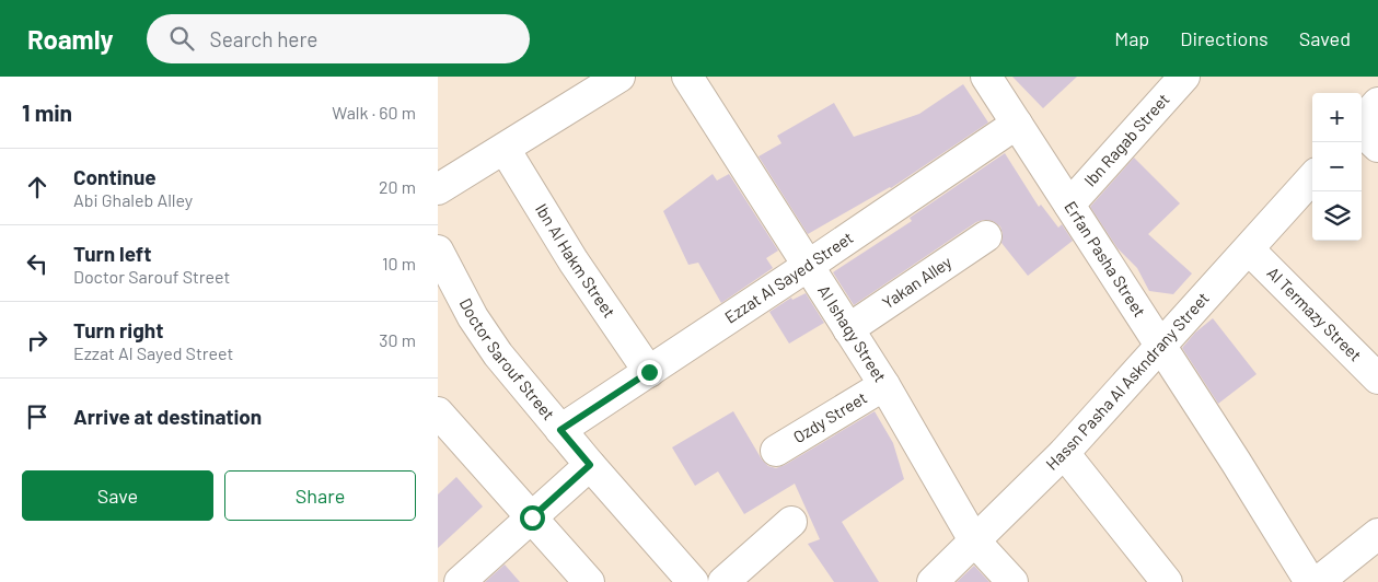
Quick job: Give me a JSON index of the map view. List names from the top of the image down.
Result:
{
  "streets": {
    "street": [
      "Ibn Ragab Street",
      "Erfan Pasha Street",
      "Ibn Al Hakm Street",
      "Ezzat Al Sayed Street",
      "Yakan Alley",
      "Al Termazy Street",
      "Al Ishaqy Street",
      "Doctor Sarouf Street",
      "Hassn Pasha Al Askndrany Street",
      "Ozdy Street"
    ]
  },
  "crossings": [
    ["Ibn Ragab Street", "Erfan Pasha Street"],
    ["Erfan Pasha Street", "Ezzat Al Sayed Street"],
    ["Erfan Pasha Street", "Hassn Pasha Al Askndrany Street"],
    ["Ibn Al Hakm Street", "Ezzat Al Sayed Street"],
    ["Ezzat Al Sayed Street", "Al Ishaqy Street"],
    ["Ezzat Al Sayed Street", "Doctor Sarouf Street"],
    ["Yakan Alley", "Al Ishaqy Street"],
    ["Al Termazy Street", "Hassn Pasha Al Askndrany Street"],
    ["Al Ishaqy Street", "Hassn Pasha Al Askndrany Street"],
    ["Al Ishaqy Street", "Ozdy Street"]
  ],
  "page": {
    "header": "Roamly",
    "search": "Search here",
    "nav": ["Map", "Directions", "Saved"],
    "heading": ["1 min", "Walk · 60 m"],
    "map_buttons": ["+", "−"],
    "list": [
      ["Continue", "Abi Ghaleb Alley", "20 m"],
      ["Turn left", "Doctor Sarouf Street", "10 m"],
      ["Turn right", "Ezzat Al Sayed Street", "30 m"],
      "Arrive at destination"
    ],
    "buttons": ["Save", "Share"]
  }
}
